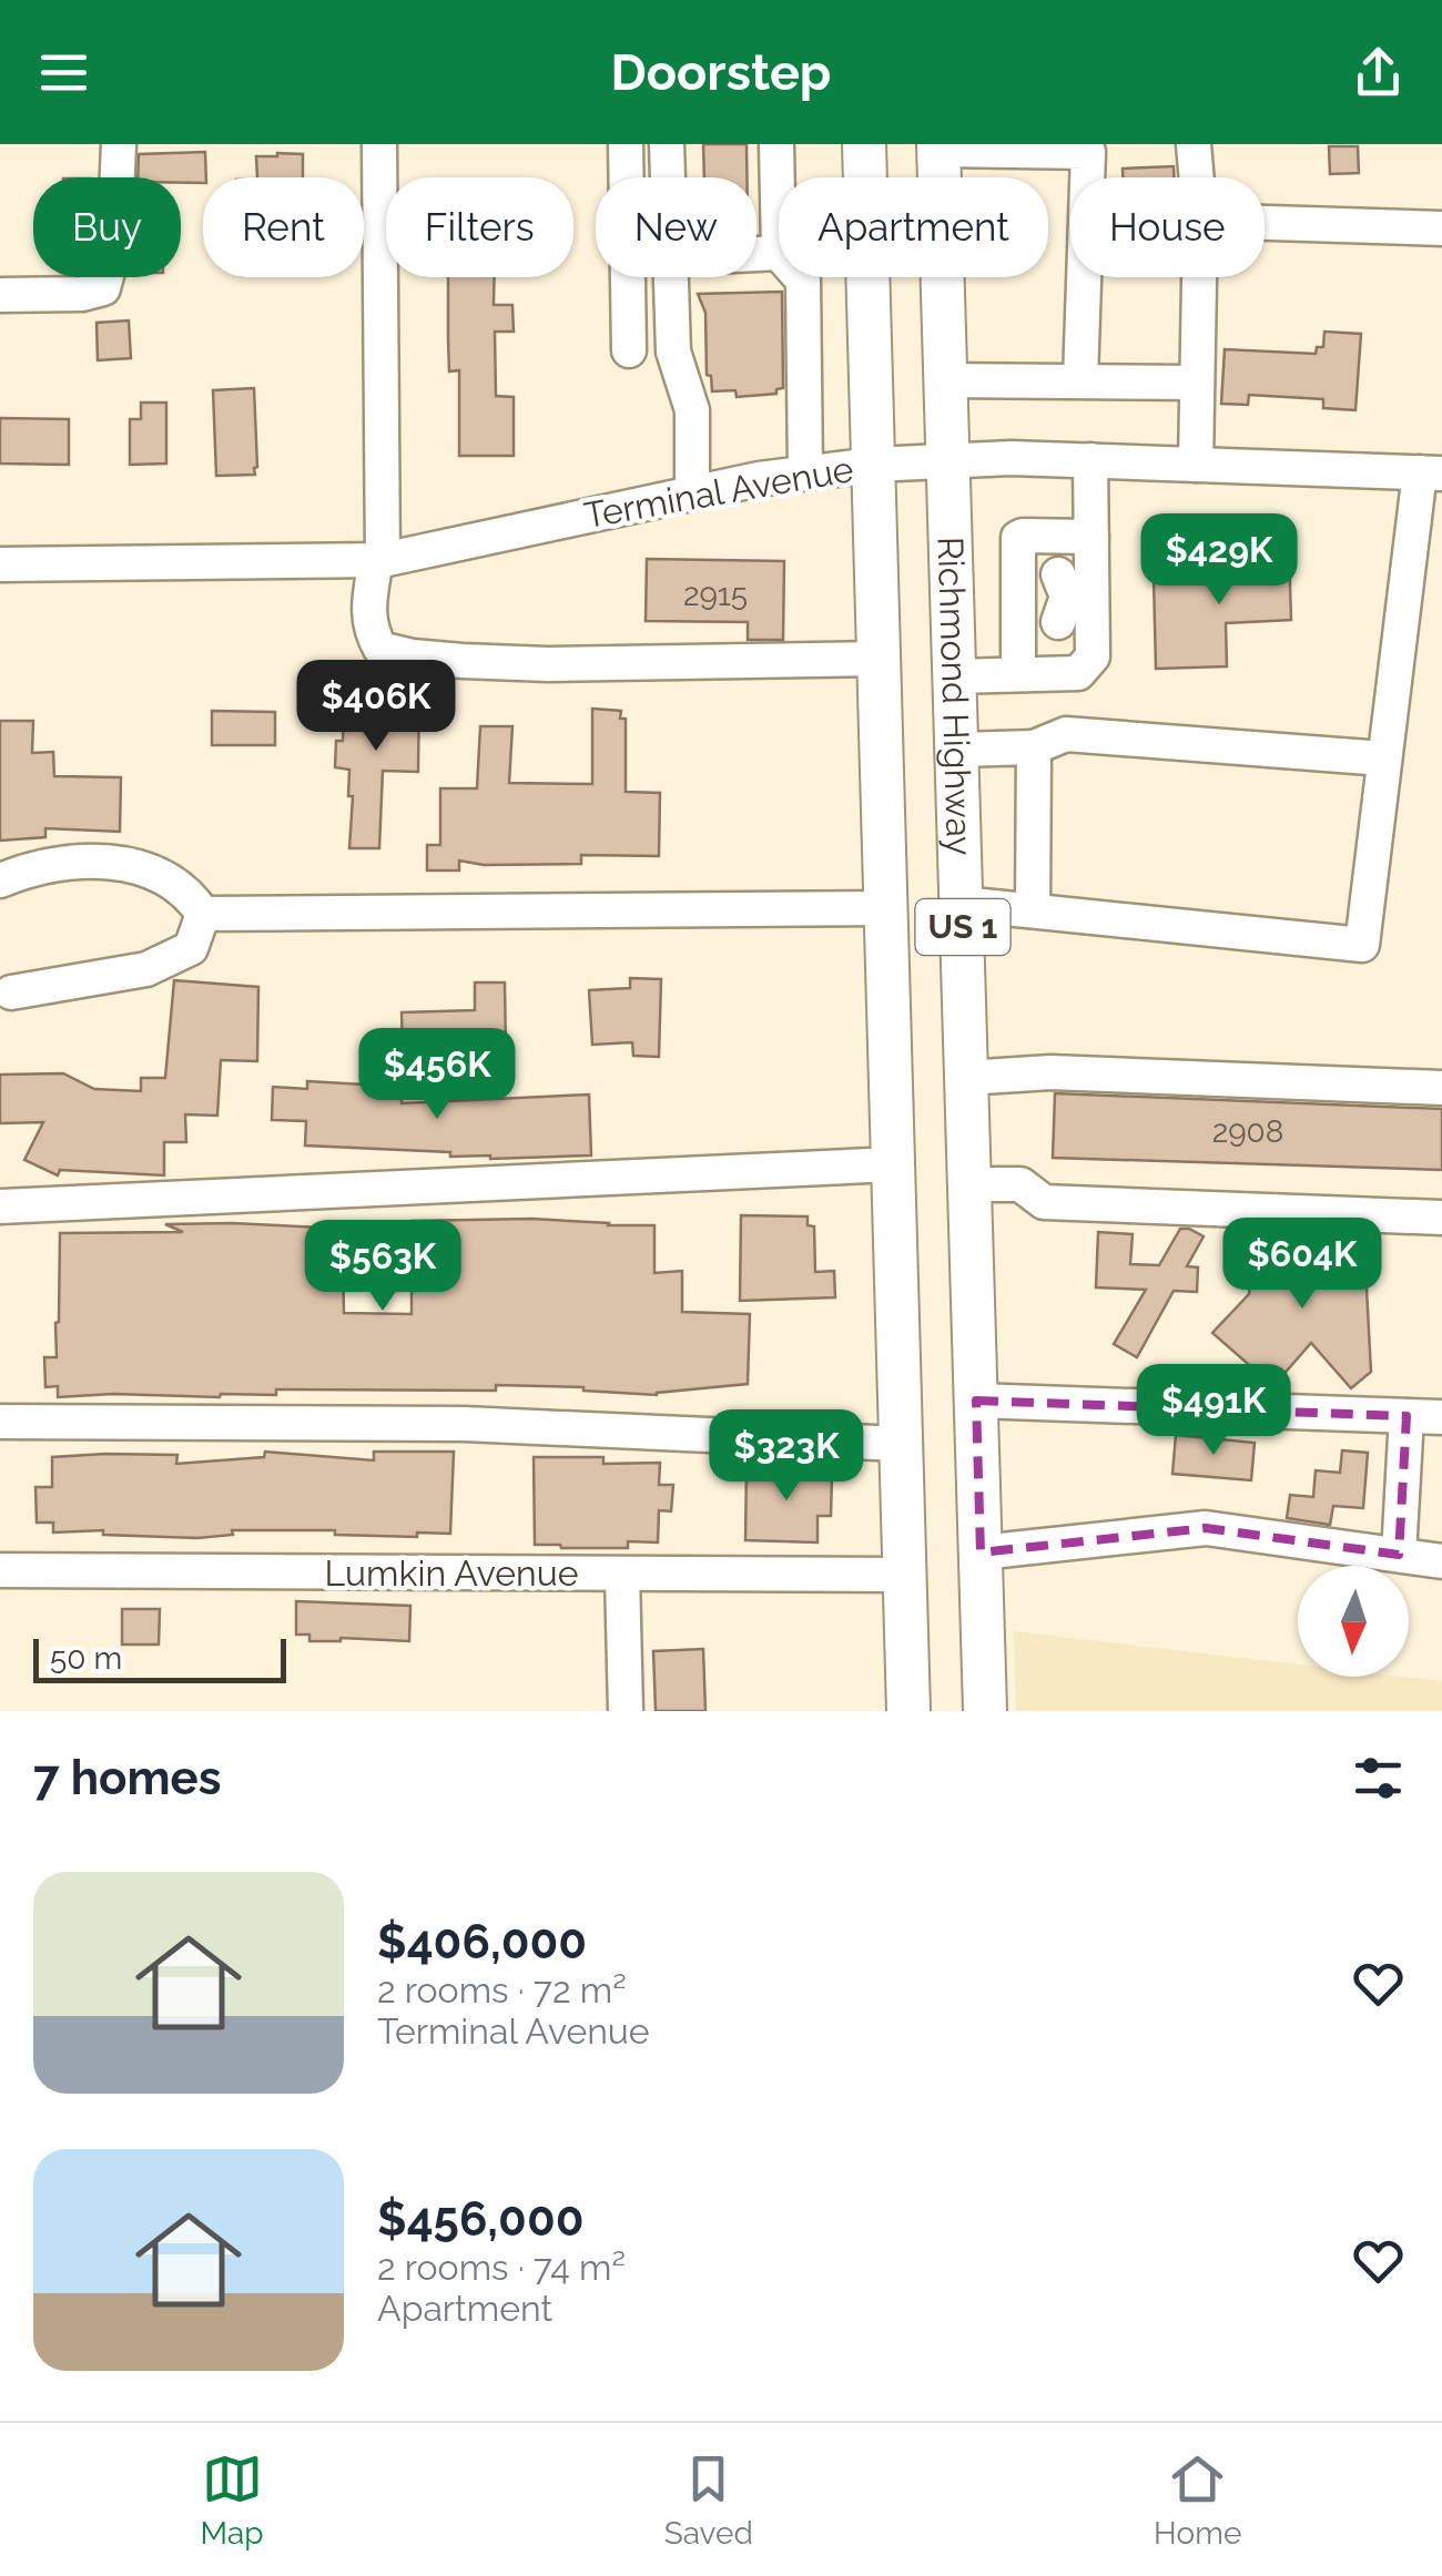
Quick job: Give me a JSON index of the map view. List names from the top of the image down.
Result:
{
  "streets": {
    "main road": ["Richmond Highway", "US 1"],
    "street": ["Terminal Avenue", "Lumkin Avenue"]
  },
  "crossings": [
    ["Terminal Avenue", "Richmond Highway"],
    ["Richmond Highway", "Lumkin Avenue"]
  ],
  "house_numbers": ["2915", "2908"],
  "scale_bar": "50 m",
  "north": "bottom",
  "page": {
    "header": "Doorstep",
    "chip": [
      "Buy",
      "Rent",
      "Filters",
      "New",
      "Apartment",
      "House"
    ],
    "price": [
      "$429K",
      "$406K",
      "$456K",
      "$604K",
      "$563K",
      "$491K",
      "$323K"
    ],
    "scale": "50 m",
    "heading": "7 homes",
    "list": [
      {
        "name": "$406,000",
        "note": "2 rooms · 72 m² · Terminal Avenue"
      },
      {
        "name": "$456,000",
        "note": "2 rooms · 74 m² · Apartment"
      }
    ],
    "tabs": ["Map", "Saved", "Home"]
  }
}
